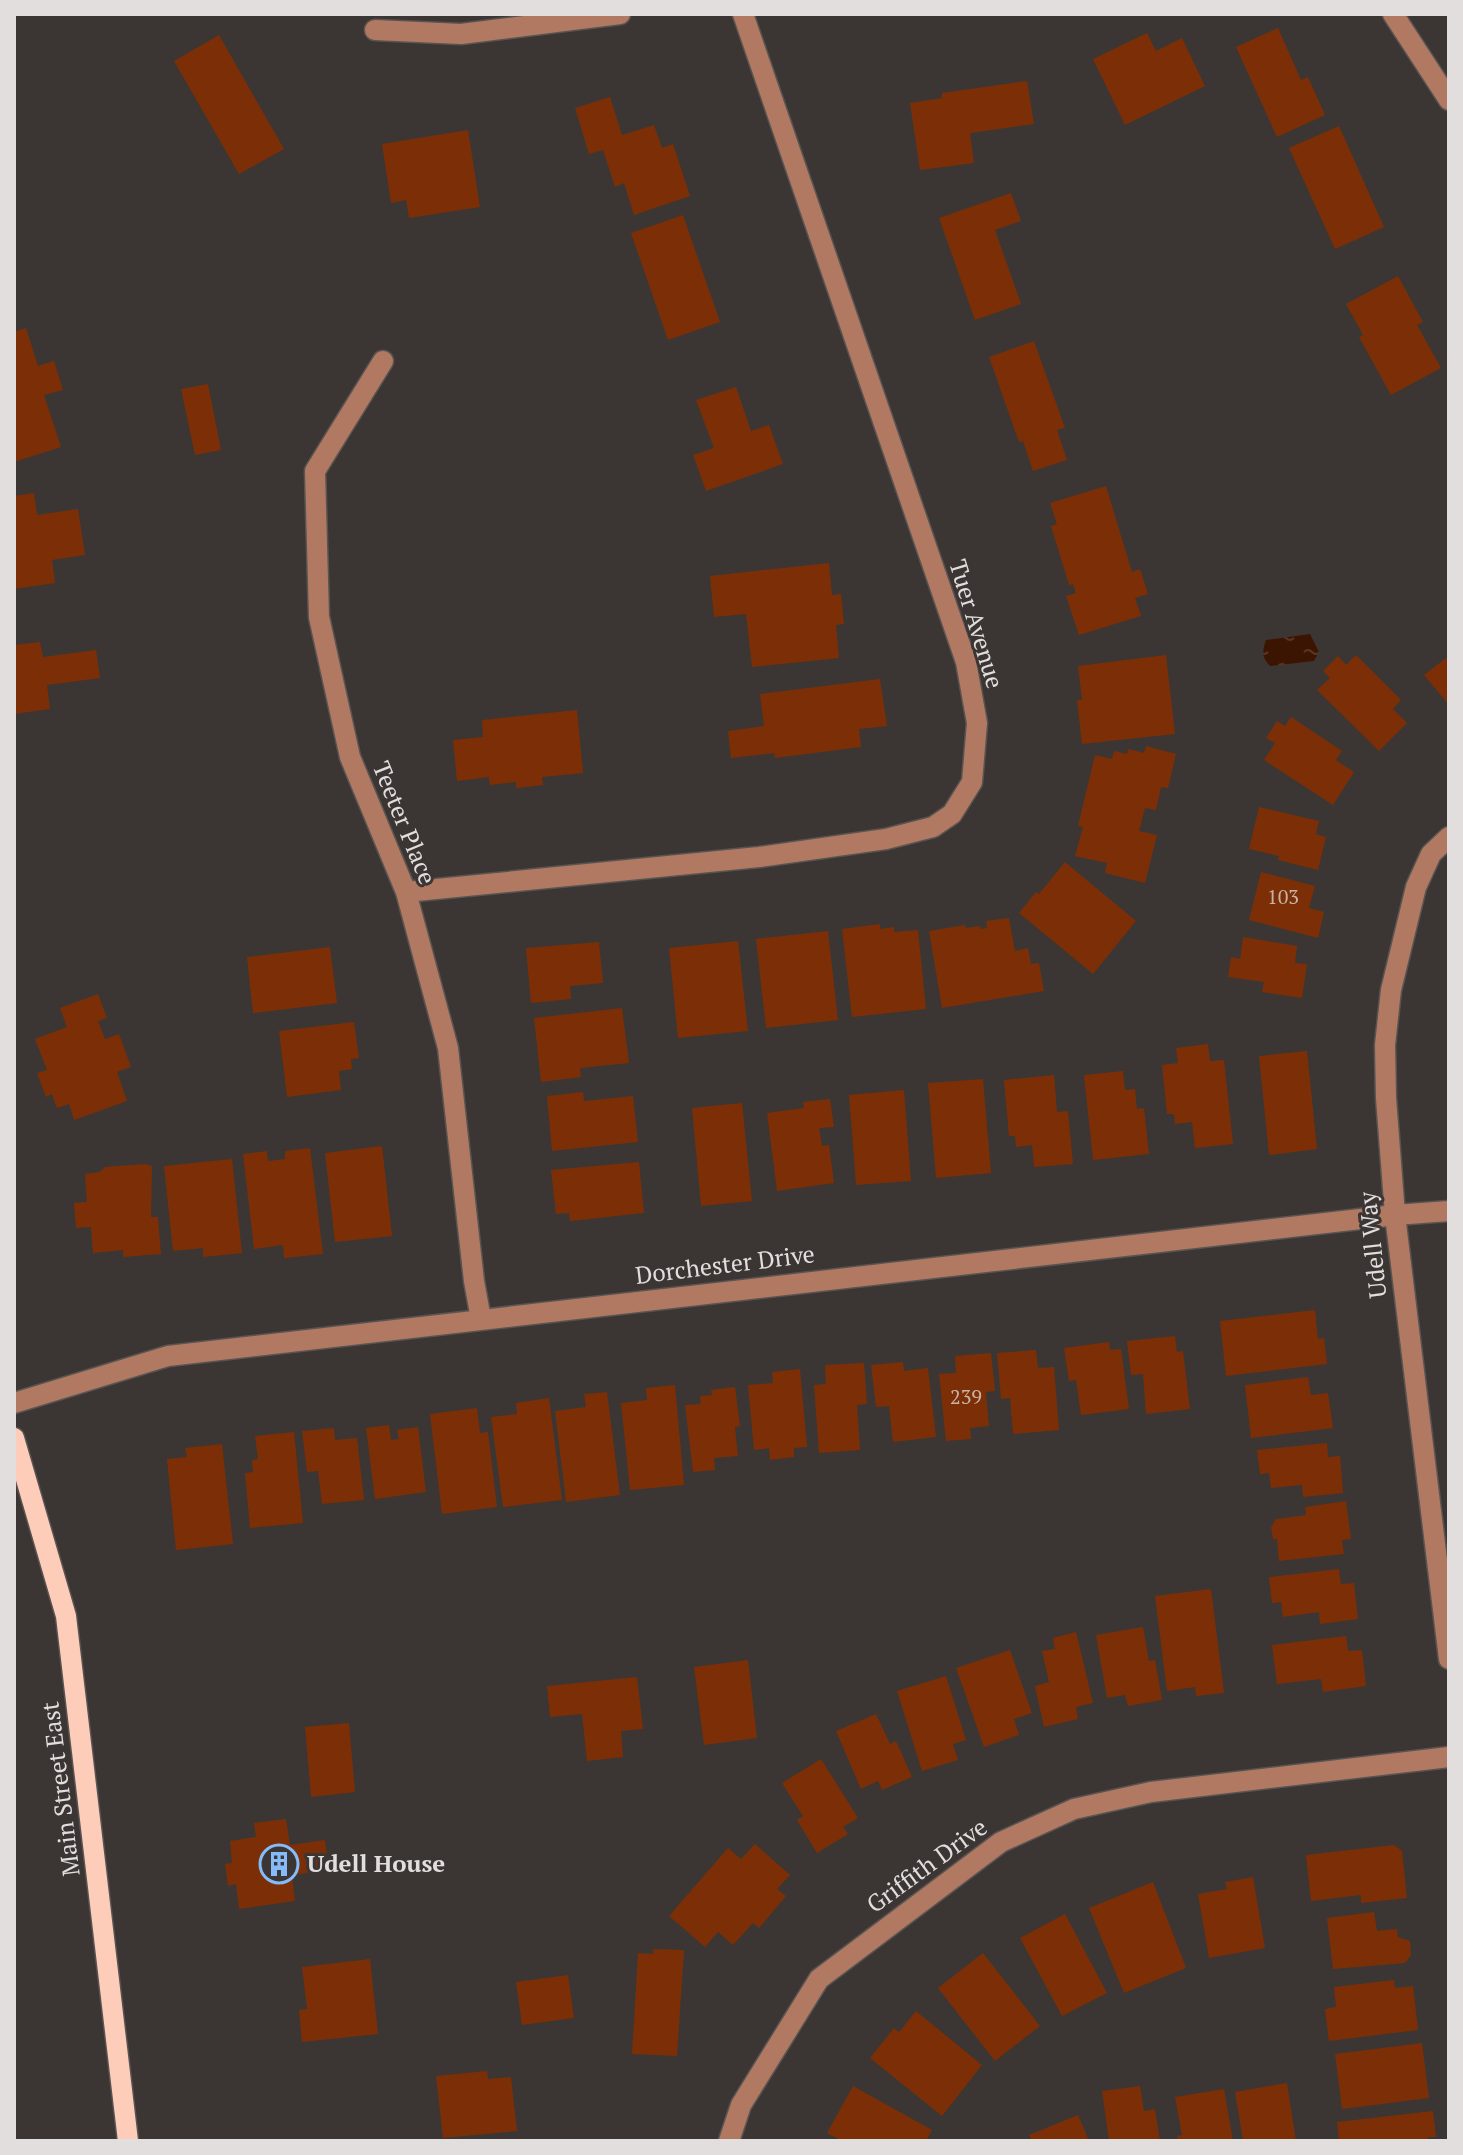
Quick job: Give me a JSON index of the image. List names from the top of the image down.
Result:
{
  "streets": {
    "main road": ["Main Street East"],
    "street": [
      "Tuer Avenue",
      "Teeter Place",
      "Udell Way",
      "Dorchester Drive",
      "Griffith Drive"
    ]
  },
  "crossings": [
    ["Tuer Avenue", "Teeter Place"],
    ["Teeter Place", "Dorchester Drive"],
    ["Udell Way", "Dorchester Drive"]
  ],
  "places": {
    "building": ["Udell House"]
  },
  "house_numbers": ["103", "239"]
}
